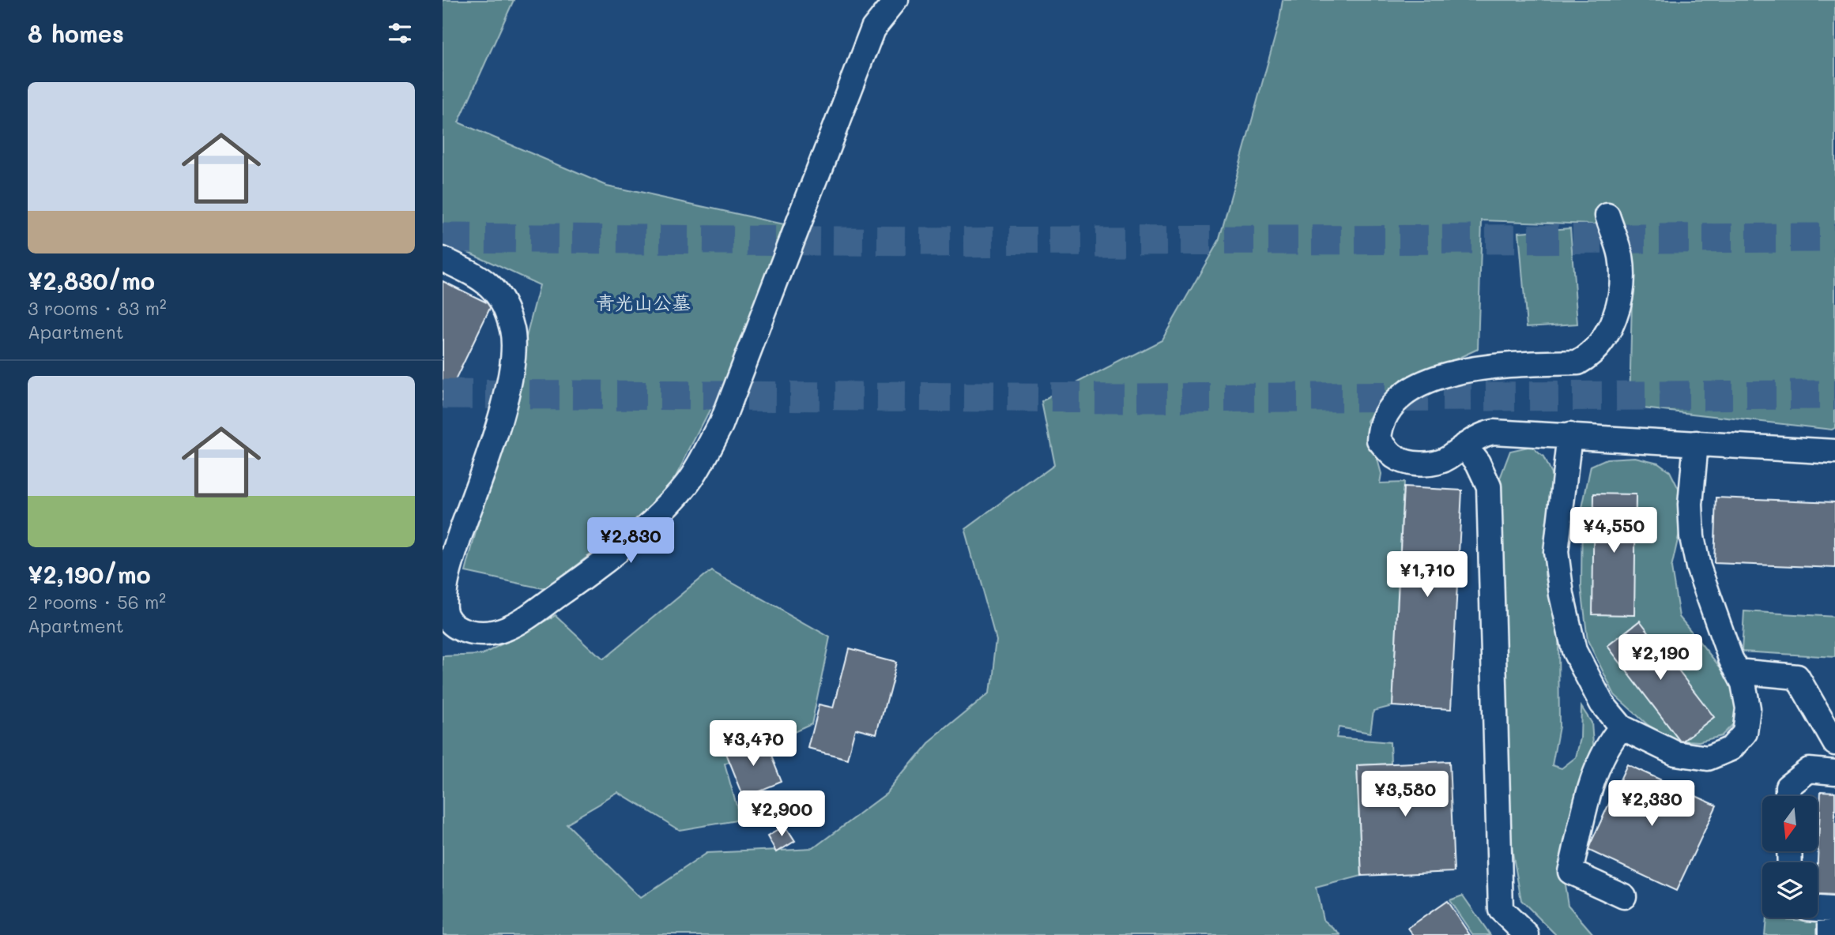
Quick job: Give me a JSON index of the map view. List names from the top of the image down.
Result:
{
  "parks": ["青光山公墓"],
  "north": "bottom",
  "page": {
    "heading": "8 homes",
    "list": [
      {
        "name": "¥2,830/mo",
        "note": "3 rooms · 83 m² · Apartment"
      },
      {
        "name": "¥2,190/mo",
        "note": "2 rooms · 56 m² · Apartment"
      }
    ],
    "price": [
      "¥4,550",
      "¥2,830",
      "¥1,710",
      "¥2,190",
      "¥3,470",
      "¥3,580",
      "¥2,330",
      "¥2,900"
    ]
  }
}
